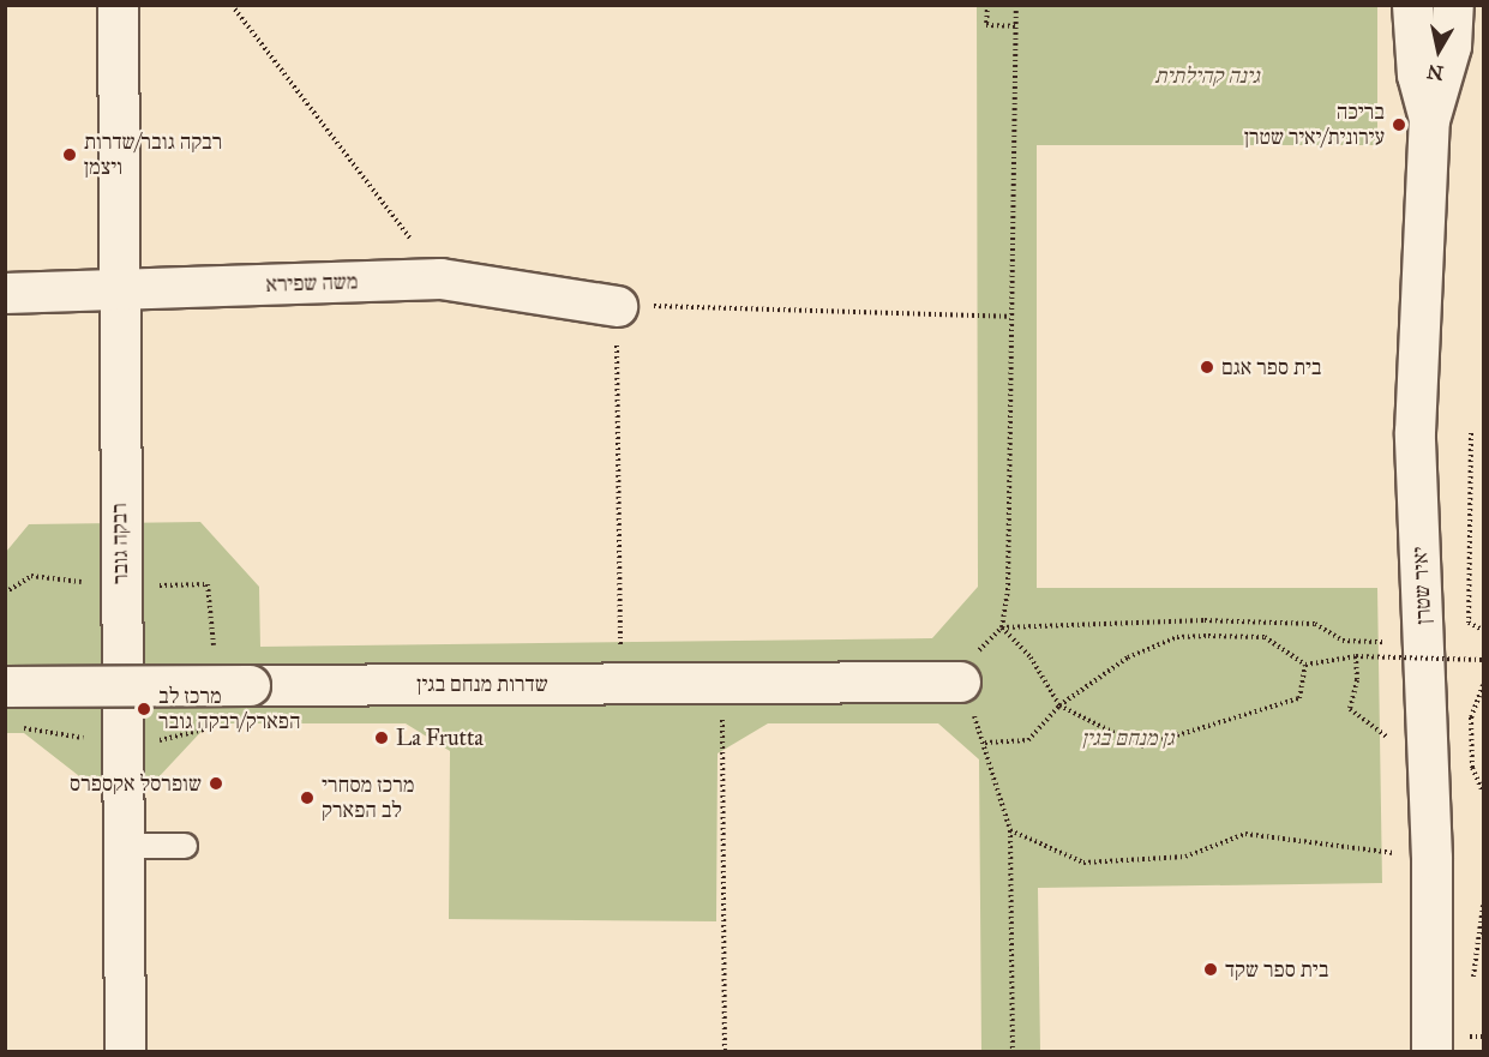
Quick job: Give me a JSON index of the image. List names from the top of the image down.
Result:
{
  "streets": {
    "street": [
      "משה שפירא",
      "רבקה גובר",
      "יאיר שטרן",
      "שדרות מנחם בגין"
    ]
  },
  "crossings": [
    ["משה שפירא", "רבקה גובר"]
  ],
  "parks": ["גינה קהילתית", "גן מנחם בגין"],
  "places": [
    "בריכה עירונית/יאיר שטרן",
    "רבקה גובר/שדרות ויצמן",
    "בית ספר אגם",
    "מרכז לב הפארק/רבקה גובר",
    "La Frutta",
    "שופרסל אקספרס",
    "מרכז מסחרי לב הפארק",
    "בית ספר שקד"
  ],
  "north": "bottom"
}
